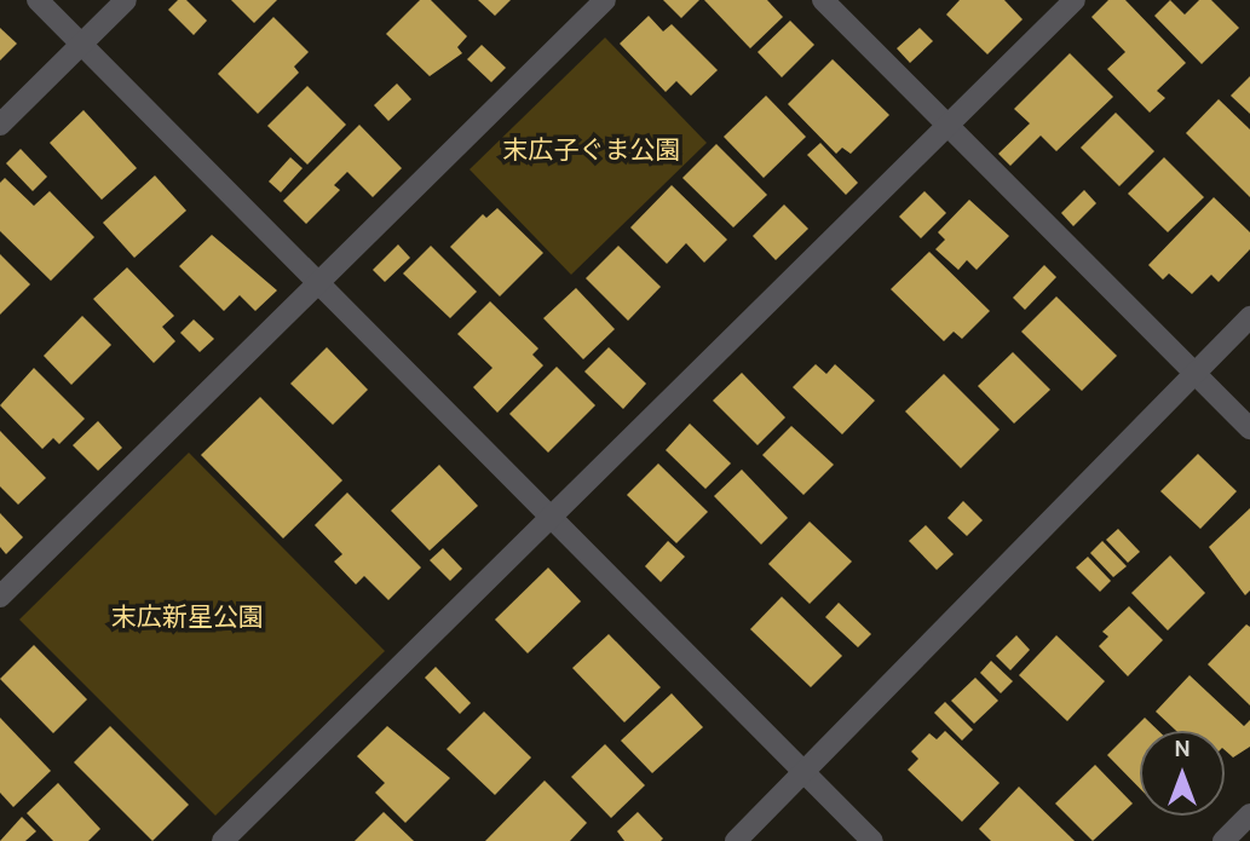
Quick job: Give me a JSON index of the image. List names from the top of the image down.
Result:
{
  "parks": ["末広子ぐま公園", "末広新星公園"],
  "north": "top"
}
